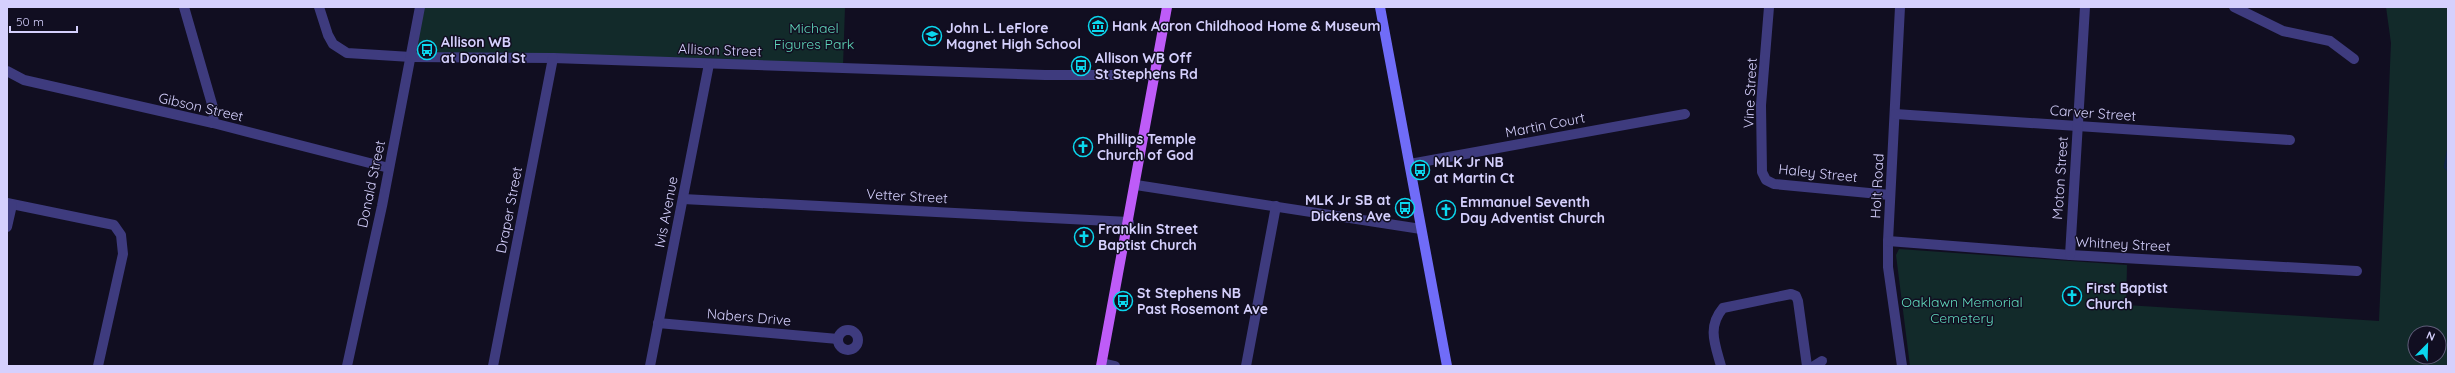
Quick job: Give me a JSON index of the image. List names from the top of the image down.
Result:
{
  "streets": {
    "street": [
      "Allison Street",
      "Vine Street",
      "Gibson Street",
      "Carver Street",
      "Martin Court",
      "Haley Street",
      "Moton Street",
      "Donald Street",
      "Holt Road",
      "Vetter Street",
      "Draper Street",
      "Ivis Avenue",
      "Whitney Street",
      "Nabers Drive"
    ]
  },
  "crossings": [
    ["Allison Street", "Donald Street"],
    ["Allison Street", "Draper Street"],
    ["Allison Street", "Ivis Avenue"],
    ["Vine Street", "Haley Street"],
    ["Gibson Street", "Donald Street"],
    ["Carver Street", "Moton Street"],
    ["Carver Street", "Holt Road"],
    ["Haley Street", "Holt Road"],
    ["Moton Street", "Whitney Street"],
    ["Holt Road", "Whitney Street"],
    ["Vetter Street", "Ivis Avenue"],
    ["Ivis Avenue", "Nabers Drive"]
  ],
  "parks": ["Michael Figures Park", "Oaklawn Memorial Cemetery"],
  "places": {
    "museum": ["Hank Aaron Childhood Home & Museum"],
    "school or university": ["John L. LeFlore Magnet High School"],
    "bus stop": [
      "Allison WB at Donald St",
      "Allison WB Off St Stephens Rd",
      "MLK Jr NB at Martin Ct",
      "MLK Jr SB at Dickens Ave",
      "St Stephens NB Past Rosemont Ave"
    ],
    "church": [
      "Phillips Temple Church of God",
      "Emmanuel Seventh Day Adventist Church",
      "Franklin Street Baptist Church",
      "First Baptist Church"
    ]
  },
  "scale_bar": "50 m",
  "north": "top right"
}
